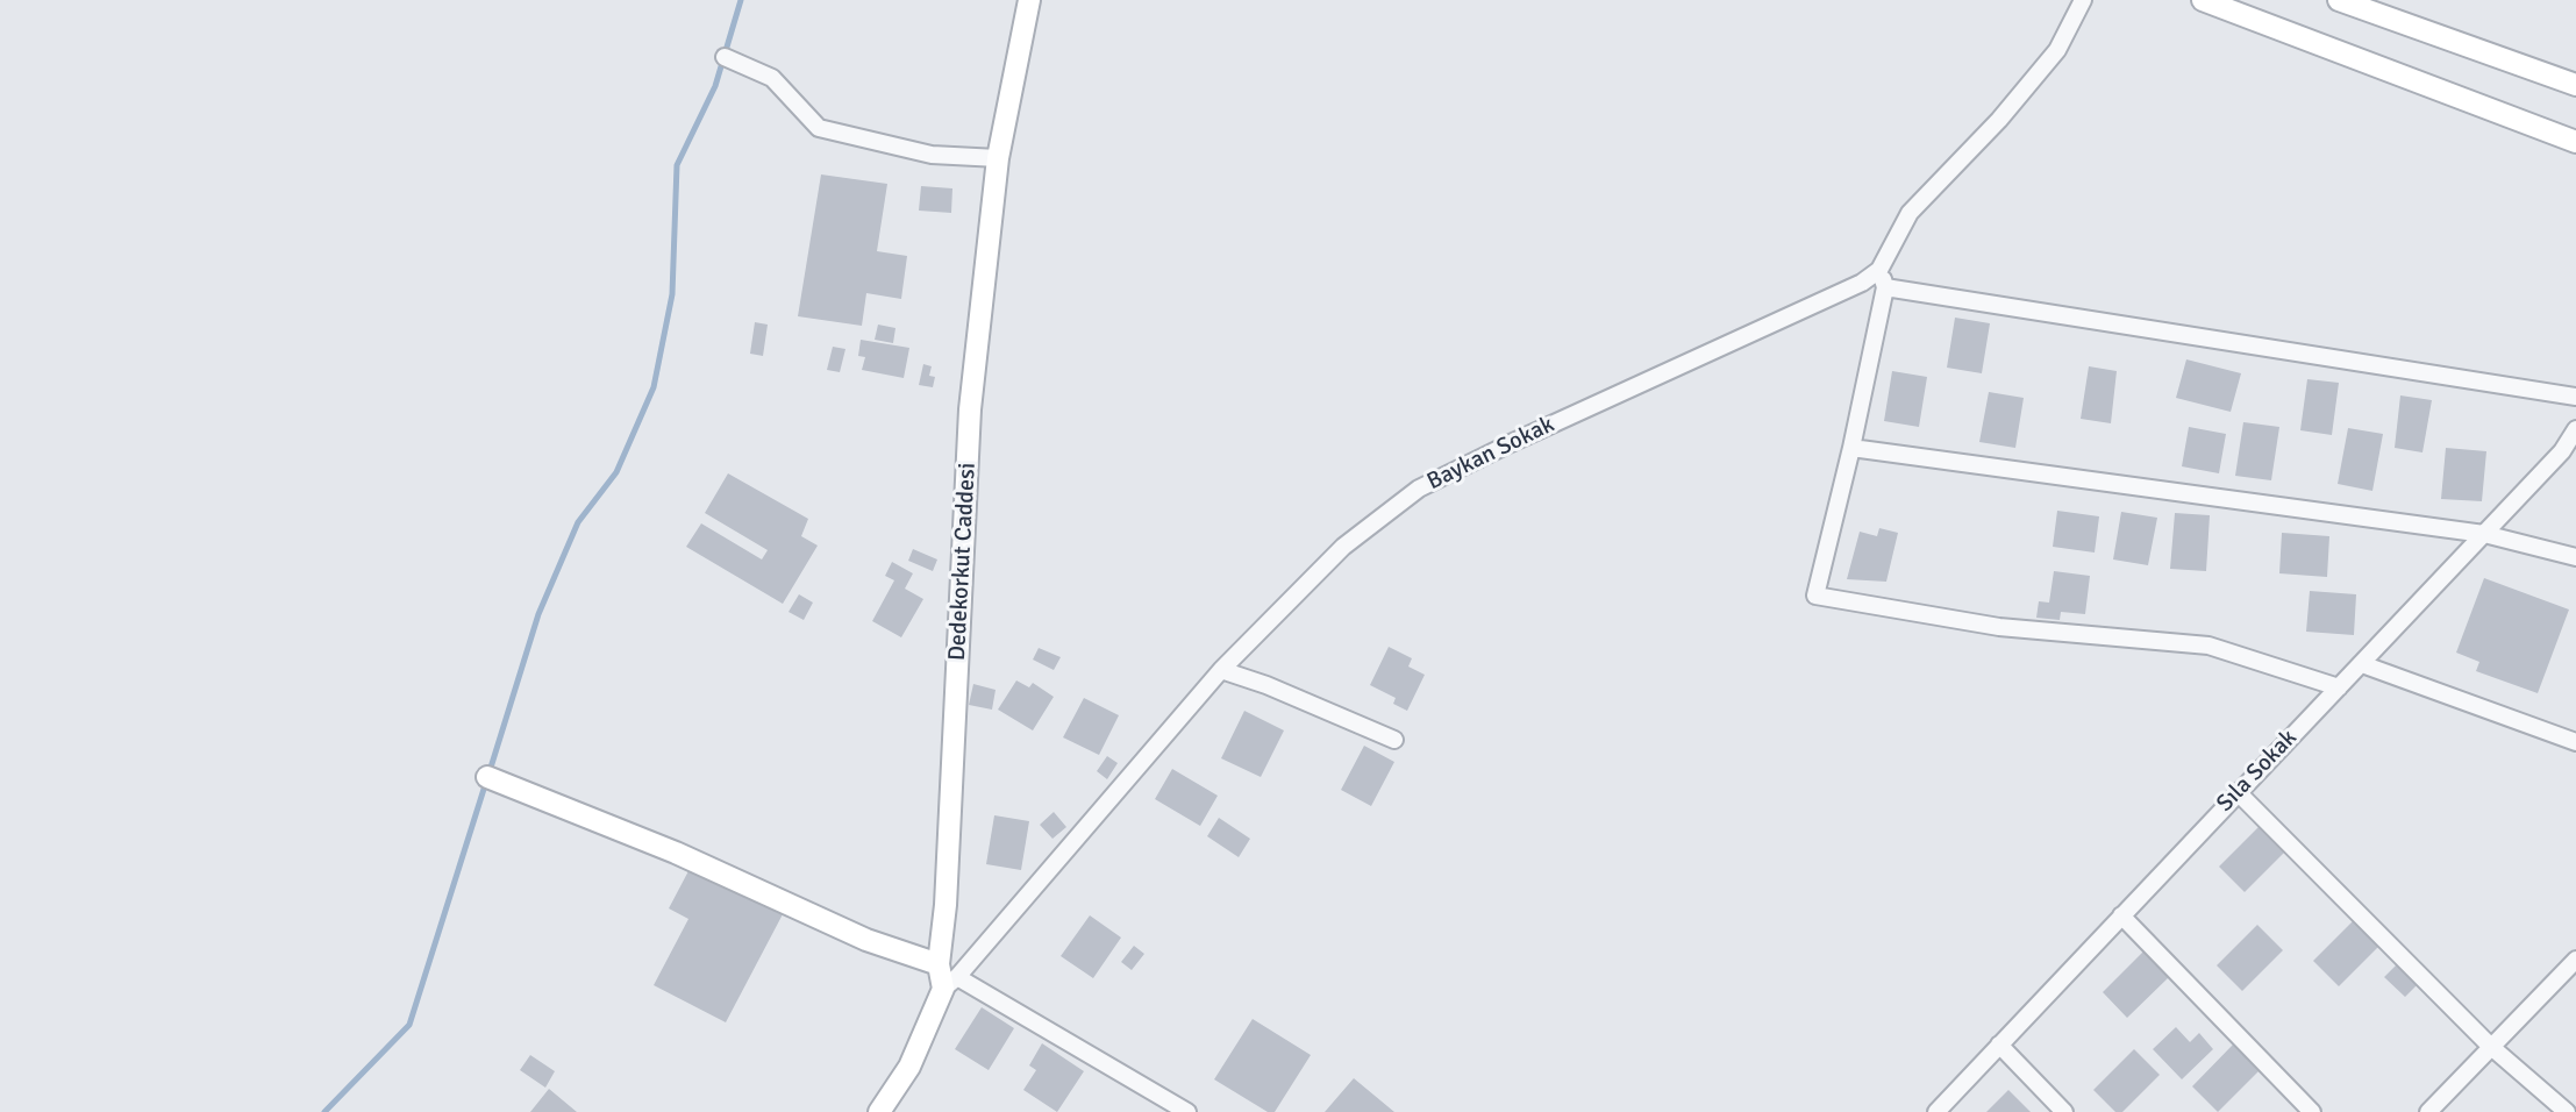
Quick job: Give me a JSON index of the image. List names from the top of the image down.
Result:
{
  "streets": {
    "street": ["Baykan Sokak", "Dedekorkut Caddesi", "Sıla Sokak"]
  },
  "crossings": [
    ["Baykan Sokak", "Dedekorkut Caddesi"]
  ]
}
